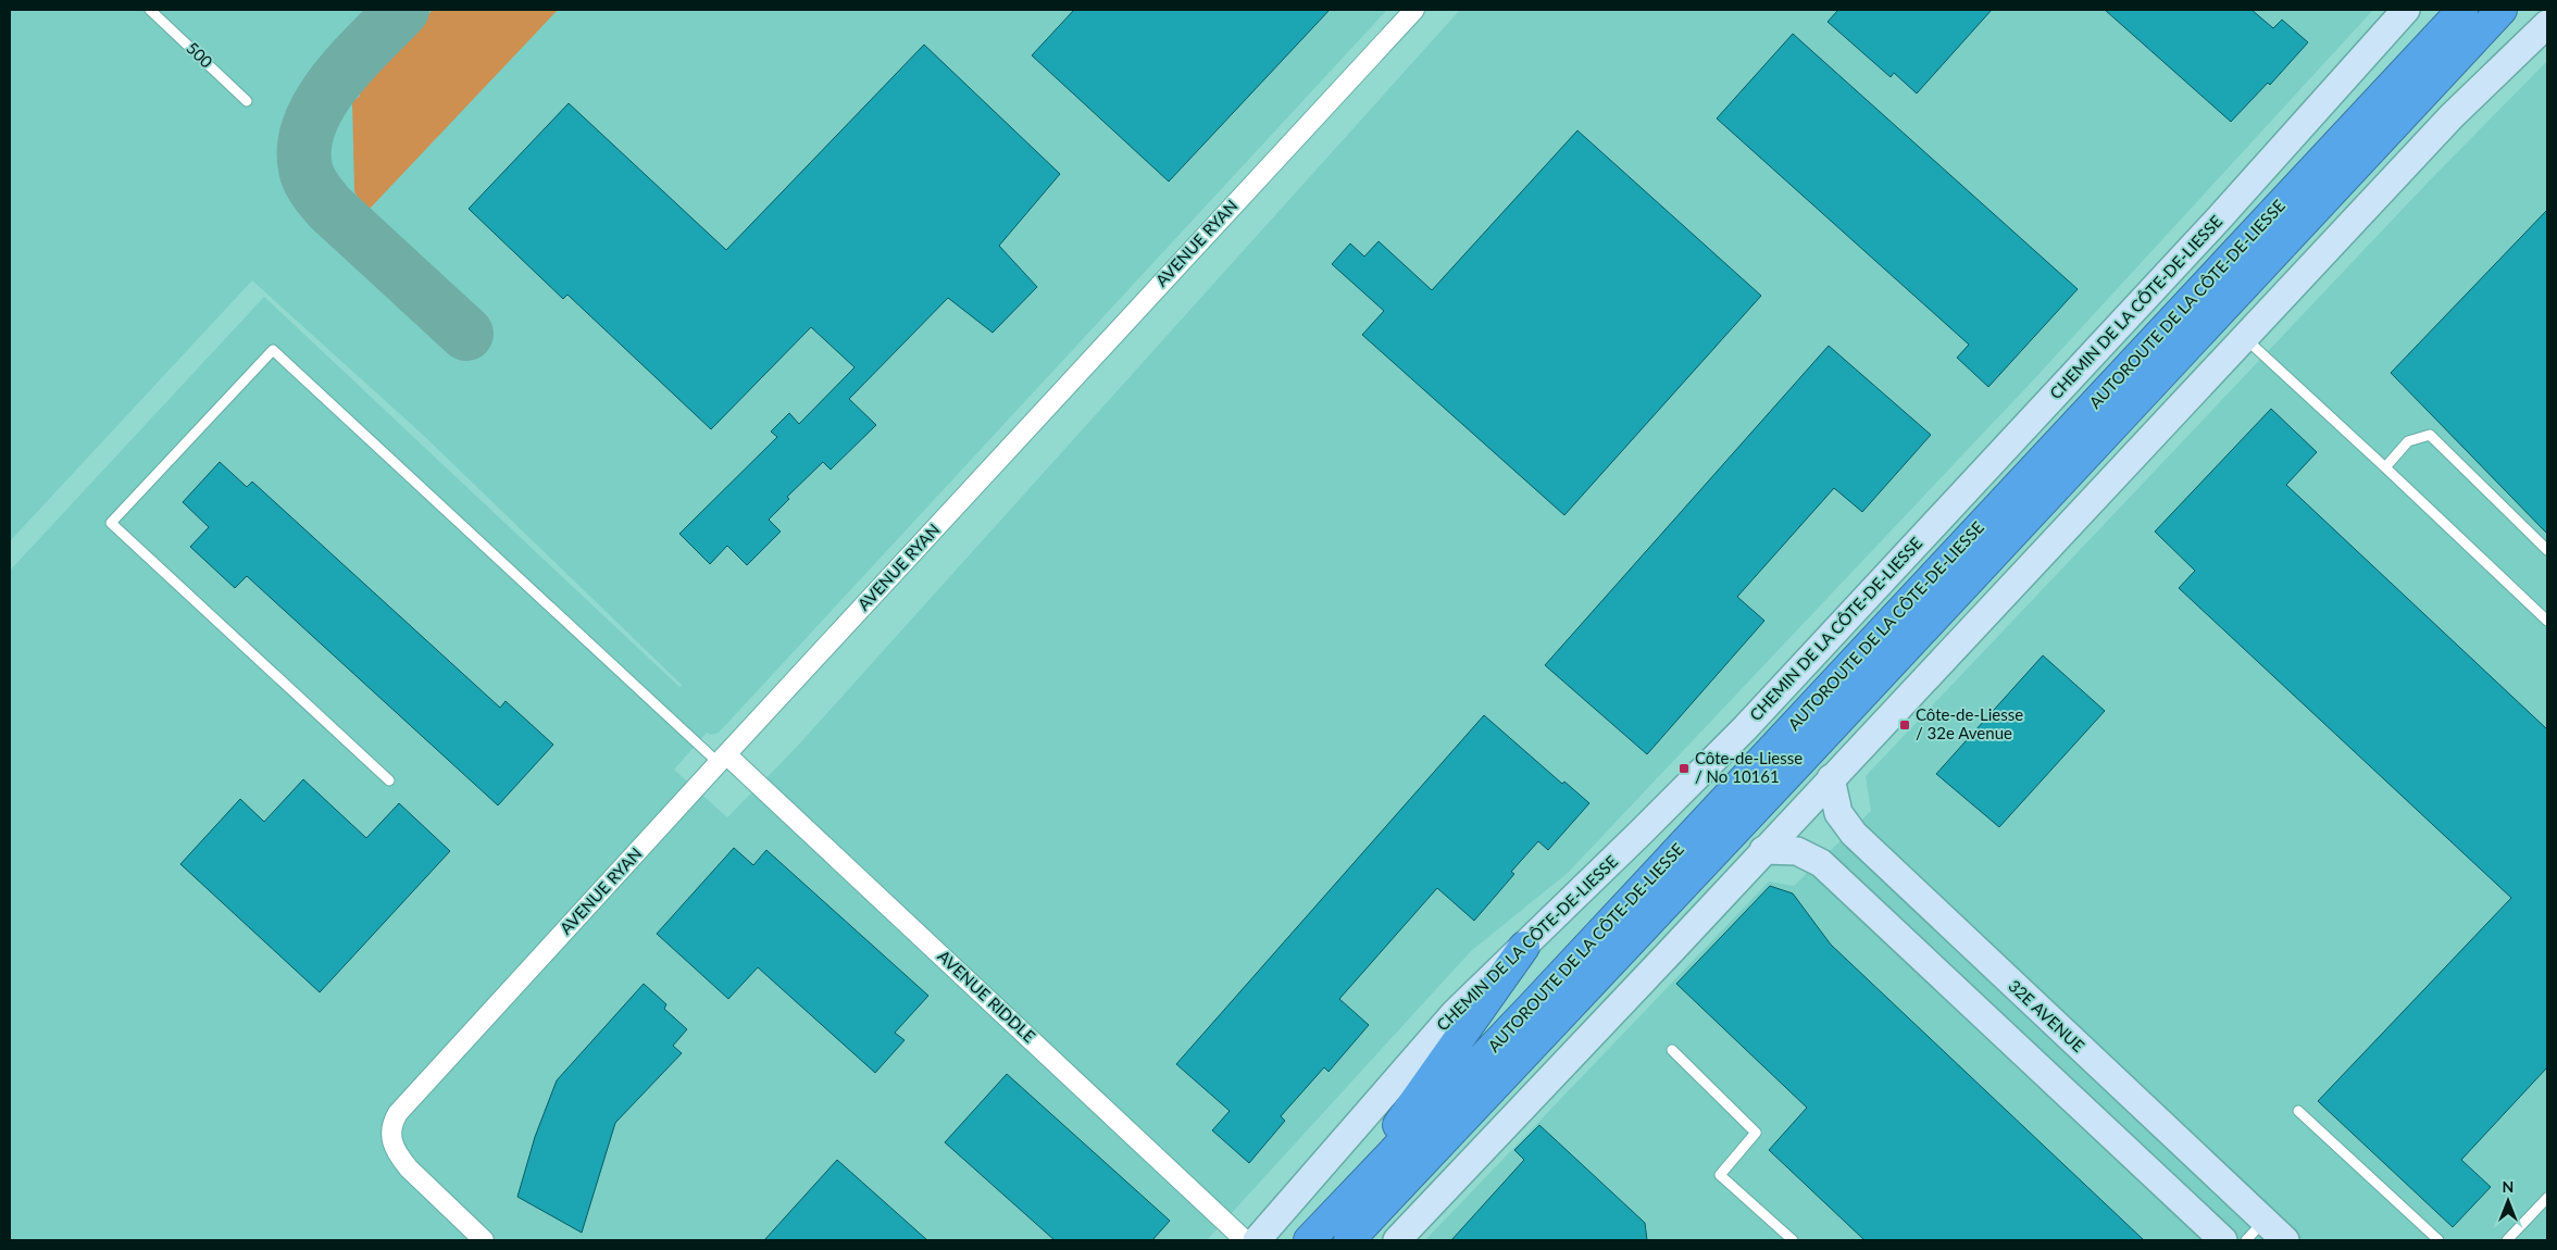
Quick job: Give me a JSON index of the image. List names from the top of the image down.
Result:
{
  "streets": {
    "highway": ["AUTOROUTE DE LA CÔTE-DE-LIESSE"],
    "main road": ["CHEMIN DE LA CÔTE-DE-LIESSE", "32E AVENUE"],
    "street": ["AVENUE RYAN", "AVENUE RIDDLE"],
    "lane": ["500"]
  },
  "crossings": [
    ["AVENUE RYAN", "AVENUE RIDDLE"]
  ],
  "places": {
    "transit": ["Côte-de-Liesse / 32e Avenue", "Côte-de-Liesse / No 10161"]
  },
  "north": "top"
}
